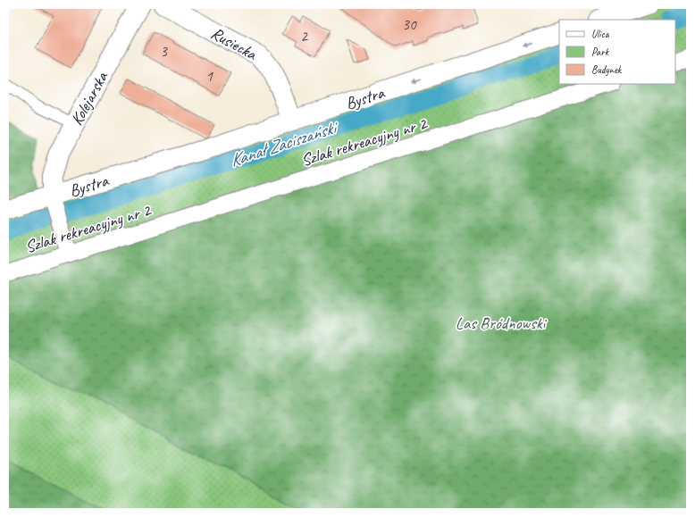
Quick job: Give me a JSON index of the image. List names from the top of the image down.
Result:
{
  "streets": {
    "street": [
      "Rusiecka",
      "Bystra",
      "Kolejarska",
      "Szlak rekreacyjny nr 2"
    ]
  },
  "crossings": [
    ["Rusiecka", "Bystra"],
    ["Bystra", "Kolejarska"]
  ],
  "one_way": ["Bystra"],
  "water": ["Kanał Zaciszański"],
  "parks": ["Las Bródnowski"],
  "house_numbers": [
    "30",
    "2",
    "3",
    "1"
  ],
  "legend": ["Ulica", "Park", "Budynek"]
}
